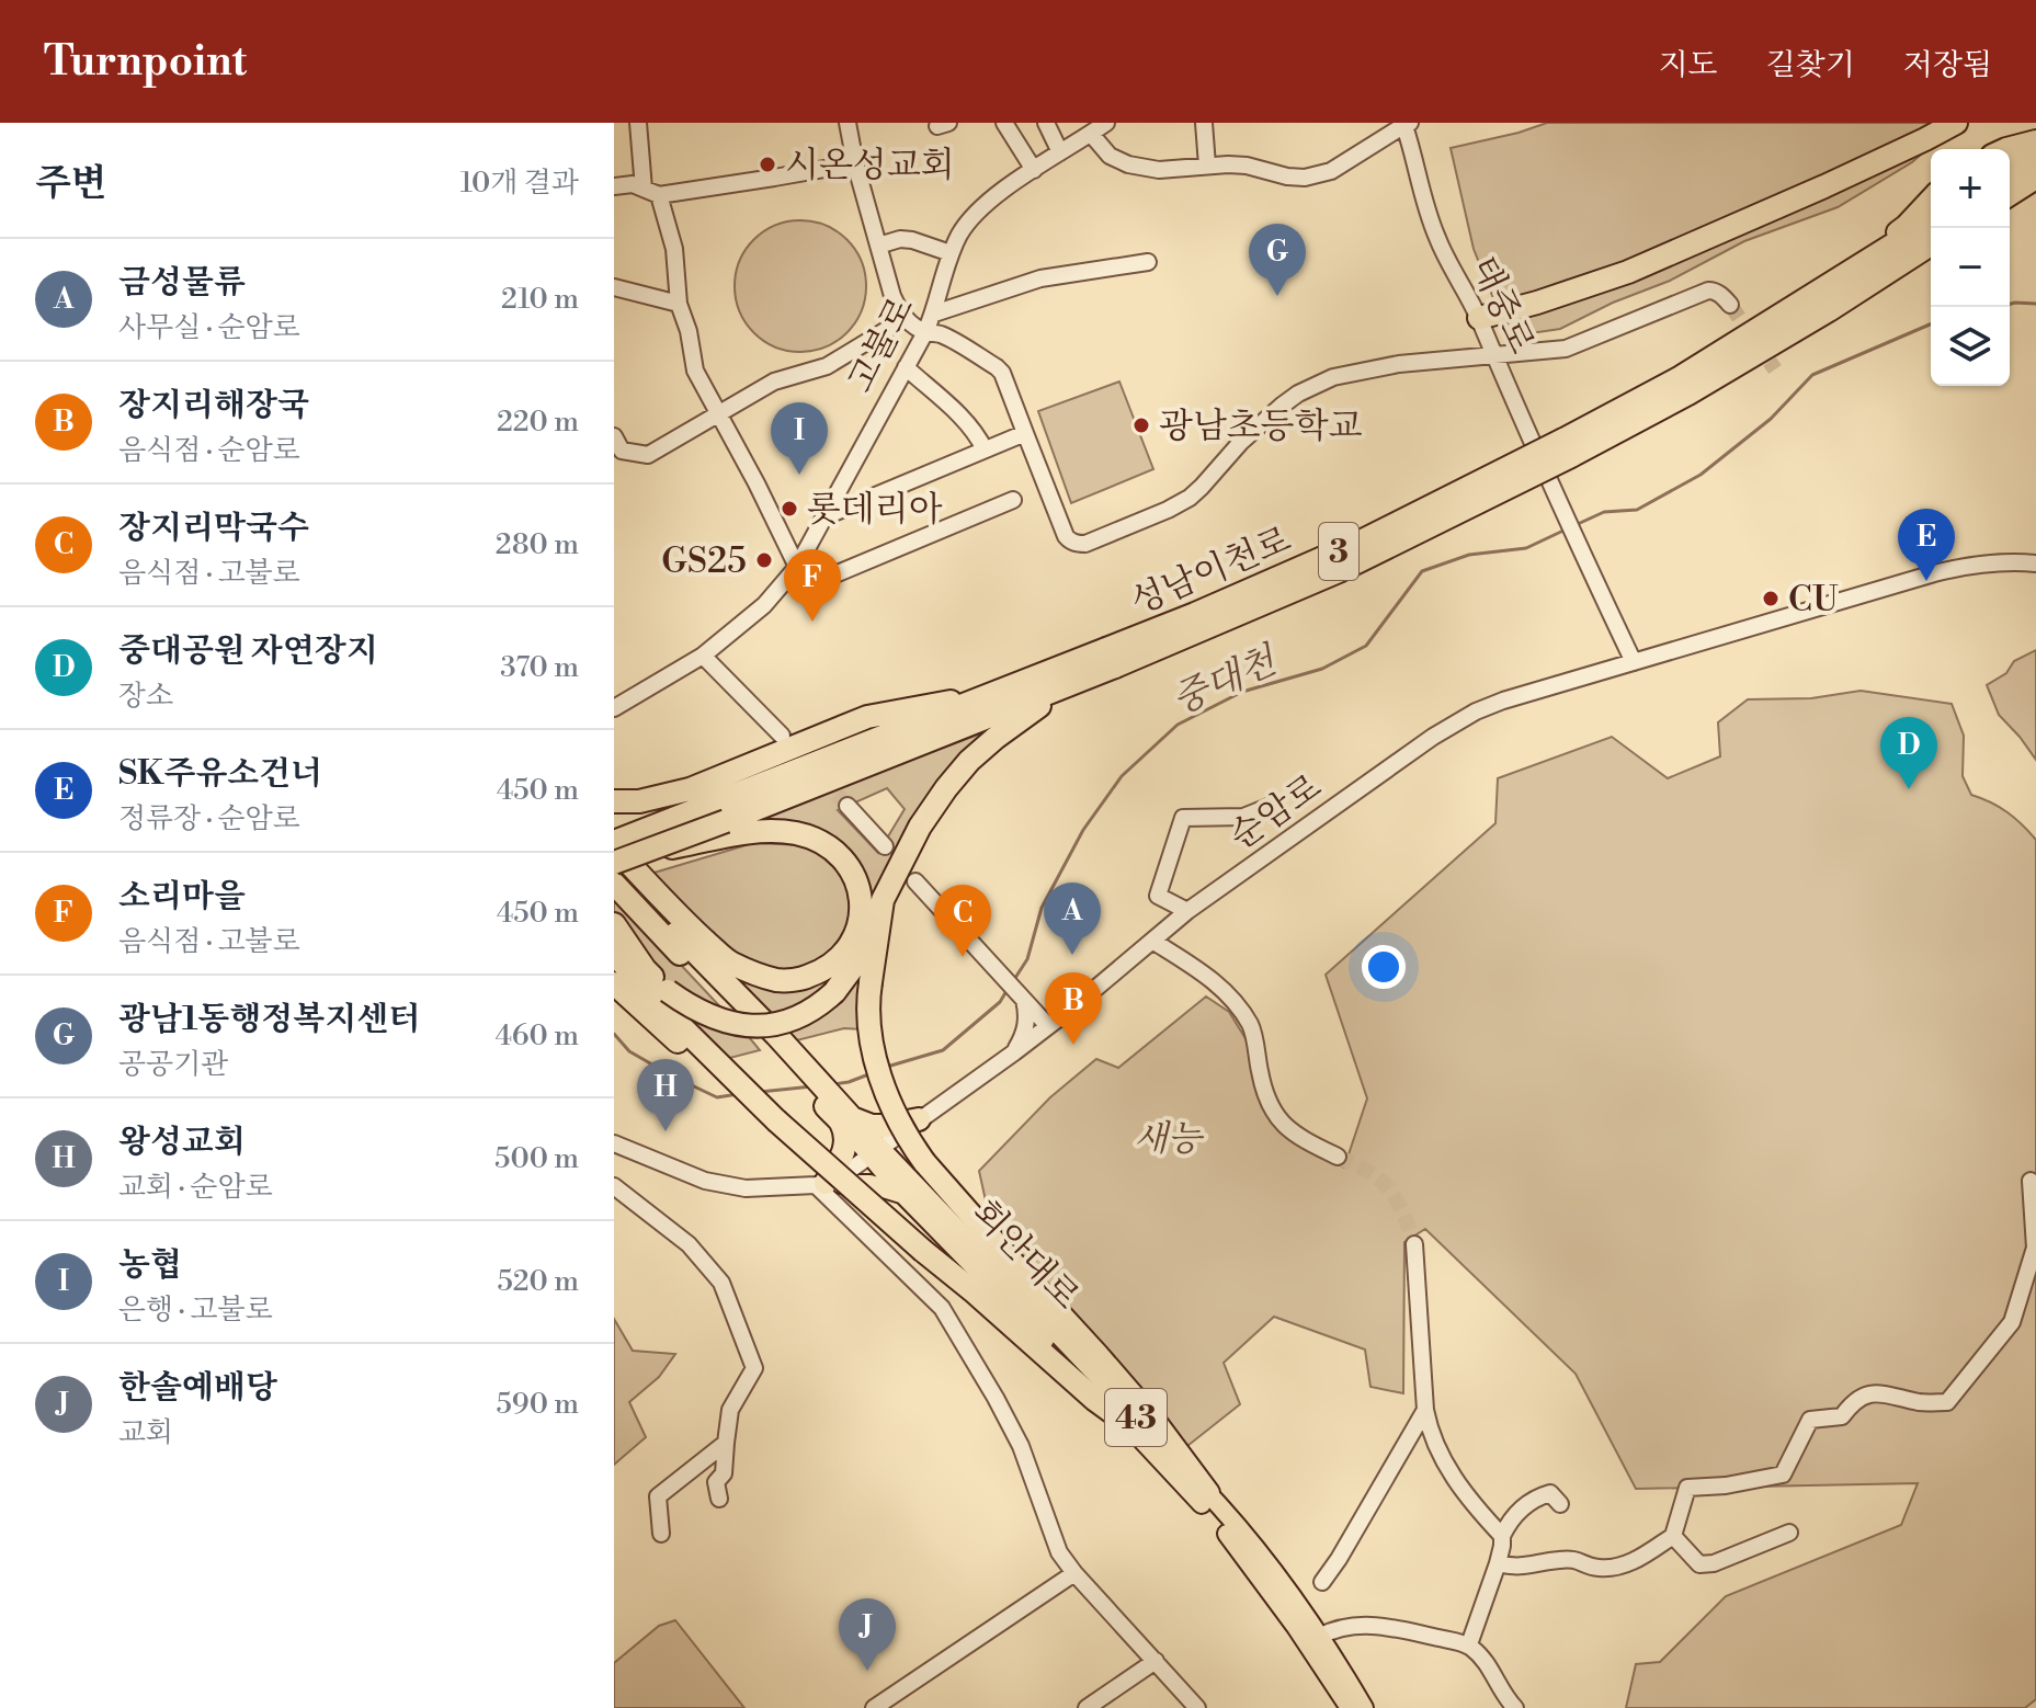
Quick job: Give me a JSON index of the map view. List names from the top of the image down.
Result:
{
  "streets": {
    "highway": ["3", "성남이천로", "43"],
    "main road": ["회안대로"],
    "street": ["태중로", "고불로", "순암로"]
  },
  "crossings": [
    ["태중로", "순암로"],
    ["성남이천로", "43"],
    ["순암로", "회안대로"],
    ["회안대로", "43"]
  ],
  "water": ["중대천"],
  "parks": ["새능"],
  "places": [
    "시온성교회",
    "광남초등학교",
    "롯데리아",
    "GS25",
    "CU"
  ],
  "page": {
    "header": "Turnpoint",
    "nav": ["지도", "길찾기", "저장됨"],
    "heading": ["주변", "10개 결과"],
    "map_buttons": ["+", "−"],
    "pins": [
      "G",
      "I",
      "E",
      "F",
      "D",
      "A",
      "C",
      "B",
      "H",
      "J"
    ],
    "list": [
      {
        "mark": "A",
        "name": "금성물류",
        "note": "사무실 · 순암로",
        "value": "210 m"
      },
      {
        "mark": "B",
        "name": "장지리해장국",
        "note": "음식점 · 순암로",
        "value": "220 m"
      },
      {
        "mark": "C",
        "name": "장지리막국수",
        "note": "음식점 · 고불로",
        "value": "280 m"
      },
      {
        "mark": "D",
        "name": "중대공원 자연장지",
        "note": "장소",
        "value": "370 m"
      },
      {
        "mark": "E",
        "name": "SK주유소건너",
        "note": "정류장 · 순암로",
        "value": "450 m"
      },
      {
        "mark": "F",
        "name": "소리마을",
        "note": "음식점 · 고불로",
        "value": "450 m"
      },
      {
        "mark": "G",
        "name": "광남1동행정복지센터",
        "note": "공공기관",
        "value": "460 m"
      },
      {
        "mark": "H",
        "name": "왕성교회",
        "note": "교회 · 순암로",
        "value": "500 m"
      },
      {
        "mark": "I",
        "name": "농협",
        "note": "은행 · 고불로",
        "value": "520 m"
      },
      {
        "mark": "J",
        "name": "한솔예배당",
        "note": "교회",
        "value": "590 m"
      }
    ]
  }
}
